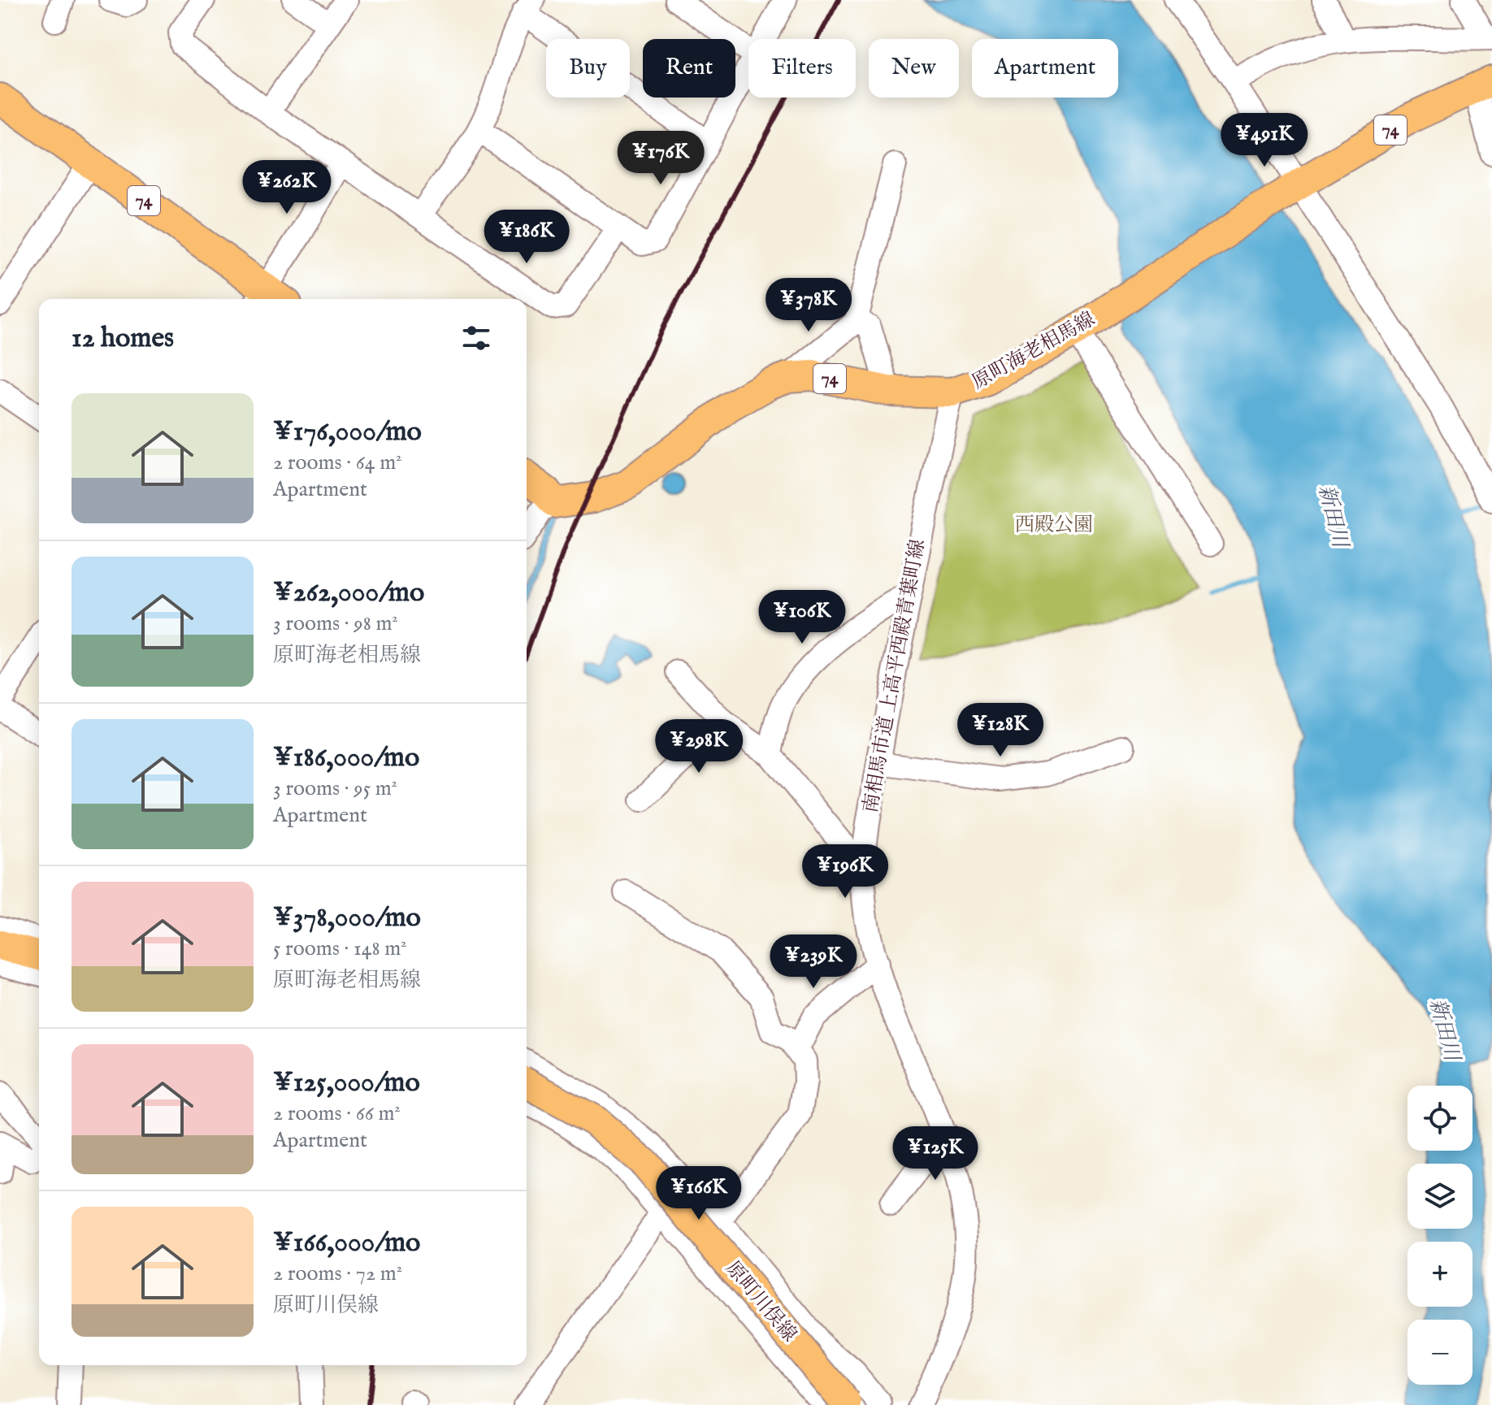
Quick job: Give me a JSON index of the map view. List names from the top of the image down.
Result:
{
  "streets": {
    "main road": ["74", "原町海老相馬線", "原町川俣線"],
    "street": ["南相馬市道 上高平西殿青葉町線"]
  },
  "crossings": [
    ["原町海老相馬線", "南相馬市道 上高平西殿青葉町線"]
  ],
  "water": ["新田川"],
  "parks": ["西殿公園"],
  "page": {
    "chip": [
      "Buy",
      "Rent",
      "Filters",
      "New",
      "Apartment"
    ],
    "price": [
      "¥491K",
      "¥176K",
      "¥262K",
      "¥186K",
      "¥378K",
      "¥106K",
      "¥128K",
      "¥298K",
      "¥196K",
      "¥239K",
      "¥125K",
      "¥166K"
    ],
    "heading": "12 homes",
    "list": [
      {
        "name": "¥176,000/mo",
        "note": "2 rooms · 64 m² · Apartment"
      },
      {
        "name": "¥262,000/mo",
        "note": "3 rooms · 98 m² · 原町海老相馬線"
      },
      {
        "name": "¥186,000/mo",
        "note": "3 rooms · 95 m² · Apartment"
      },
      {
        "name": "¥378,000/mo",
        "note": "5 rooms · 148 m² · 原町海老相馬線"
      },
      {
        "name": "¥125,000/mo",
        "note": "2 rooms · 66 m² · Apartment"
      },
      {
        "name": "¥166,000/mo",
        "note": "2 rooms · 72 m² · 原町川俣線"
      }
    ],
    "map_buttons": ["+", "−"]
  }
}
